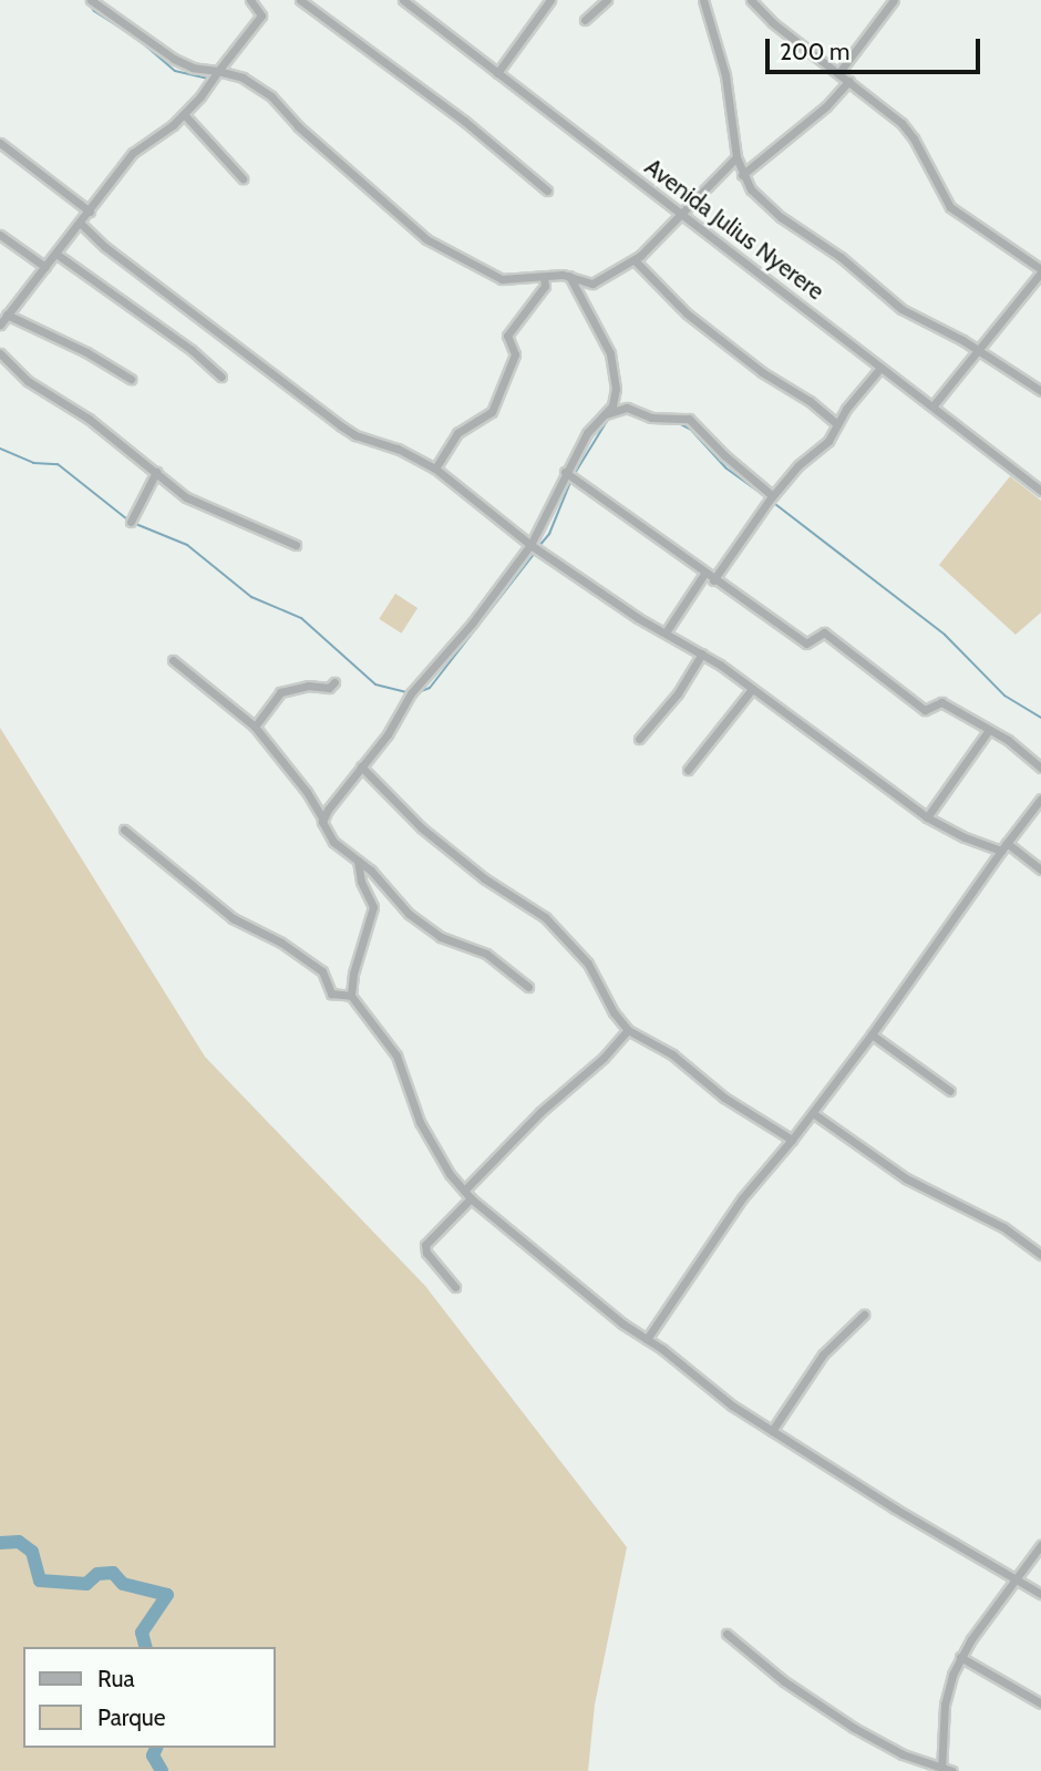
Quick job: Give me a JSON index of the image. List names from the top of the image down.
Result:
{
  "streets": {
    "street": ["Avenida Julius Nyerere"]
  },
  "legend": ["Rua", "Parque"],
  "scale_bar": "200 m"
}
